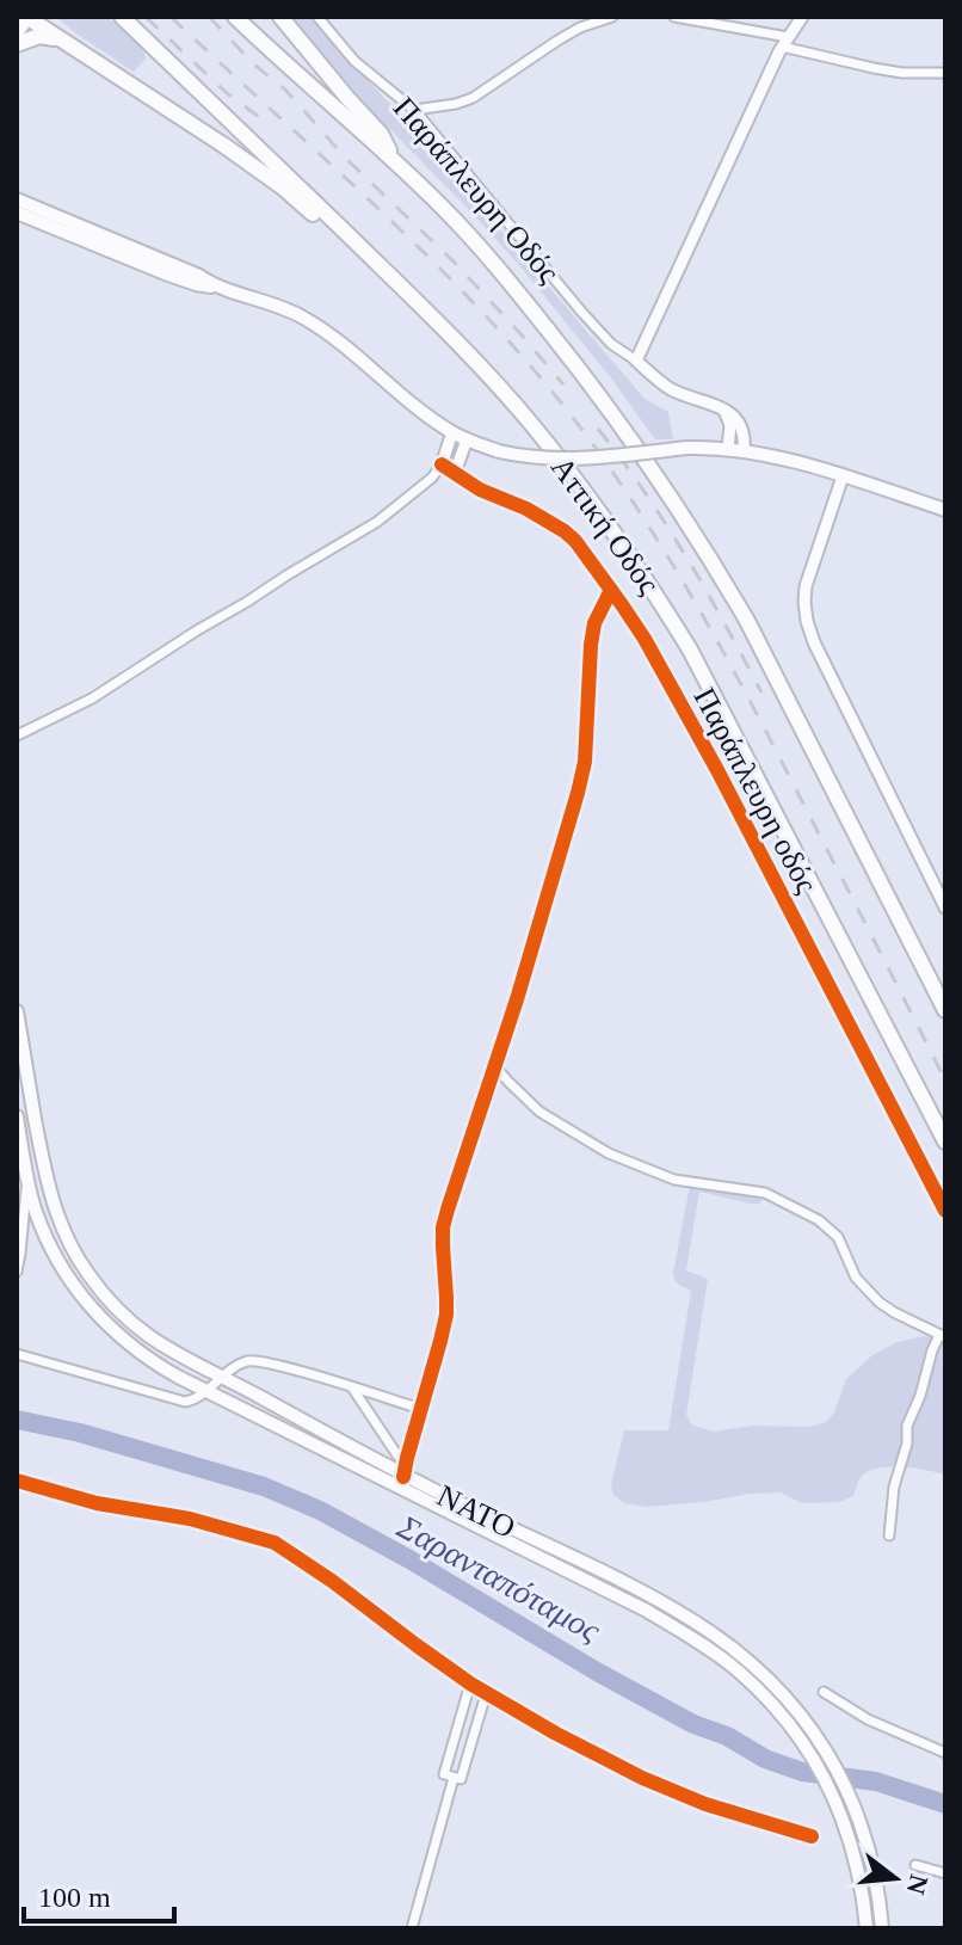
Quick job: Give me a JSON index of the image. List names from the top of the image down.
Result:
{
  "streets": {
    "highway": ["Αττική Οδός"],
    "main road": ["ΝΑΤΟ"],
    "street": ["Παράπλευρη Οδός", "Παράπλευρη οδός"]
  },
  "water": ["Σαρανταπόταμος"],
  "scale_bar": "100 m",
  "north": "right"
}
